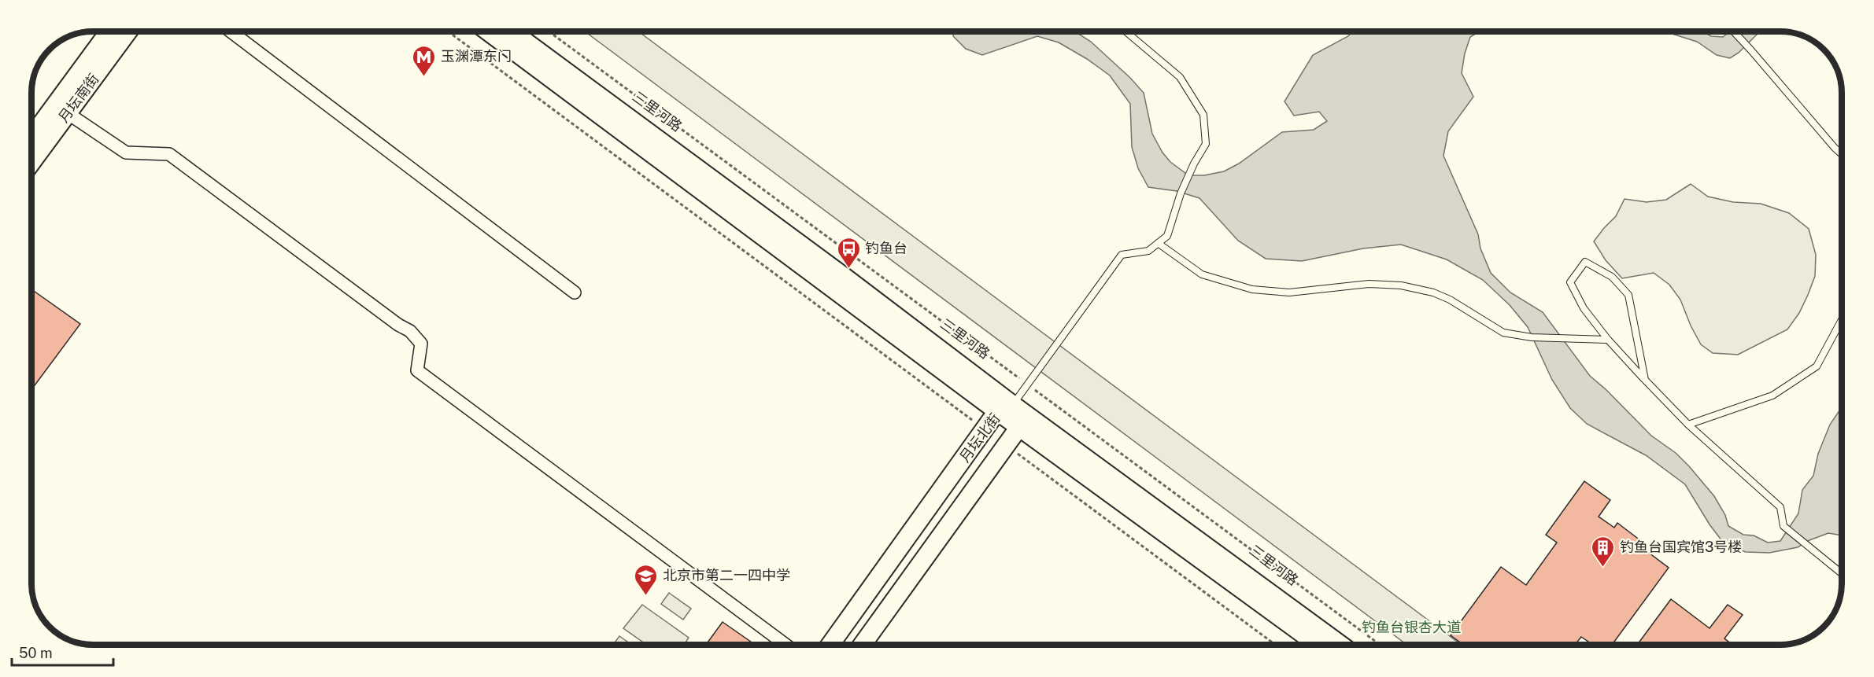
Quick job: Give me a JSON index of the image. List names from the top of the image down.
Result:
{
  "streets": {
    "main road": ["月坛南街", "三里河路", "月坛北街"]
  },
  "crossings": [
    ["三里河路", "月坛北街"]
  ],
  "parks": ["钓鱼台银杏大道"],
  "places": {
    "metro station": ["玉渊潭东门"],
    "bus stop": ["钓鱼台"],
    "building": ["钓鱼台国宾馆3号楼"],
    "school or university": ["北京市第二一四中学"]
  },
  "scale_bar": "50 m"
}
